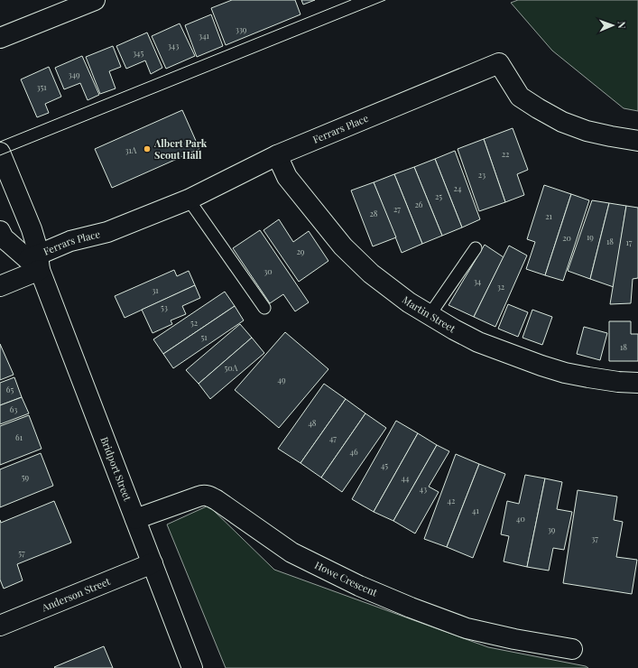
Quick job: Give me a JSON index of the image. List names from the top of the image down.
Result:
{
  "streets": {
    "street": [
      "Ferrars Place",
      "Martin Street",
      "Bridport Street",
      "Howe Crescent",
      "Anderson Street"
    ]
  },
  "crossings": [
    ["Ferrars Place", "Martin Street"],
    ["Ferrars Place", "Bridport Street"],
    ["Bridport Street", "Howe Crescent"],
    ["Bridport Street", "Anderson Street"]
  ],
  "places": ["Albert Park Scout Hall"],
  "house_numbers": [
    "339",
    "341",
    "343",
    "345",
    "349",
    "351",
    "31A",
    "22",
    "23",
    "24",
    "25",
    "26",
    "27",
    "28",
    "21",
    "19",
    "20",
    "18",
    "17",
    "29",
    "30",
    "34",
    "32",
    "31",
    "53",
    "52",
    "51",
    "18",
    "50A",
    "49",
    "65",
    "63",
    "48",
    "61",
    "47",
    "46",
    "45",
    "59",
    "44",
    "43",
    "42",
    "41",
    "40",
    "39",
    "37",
    "57"
  ],
  "north": "right"
}
